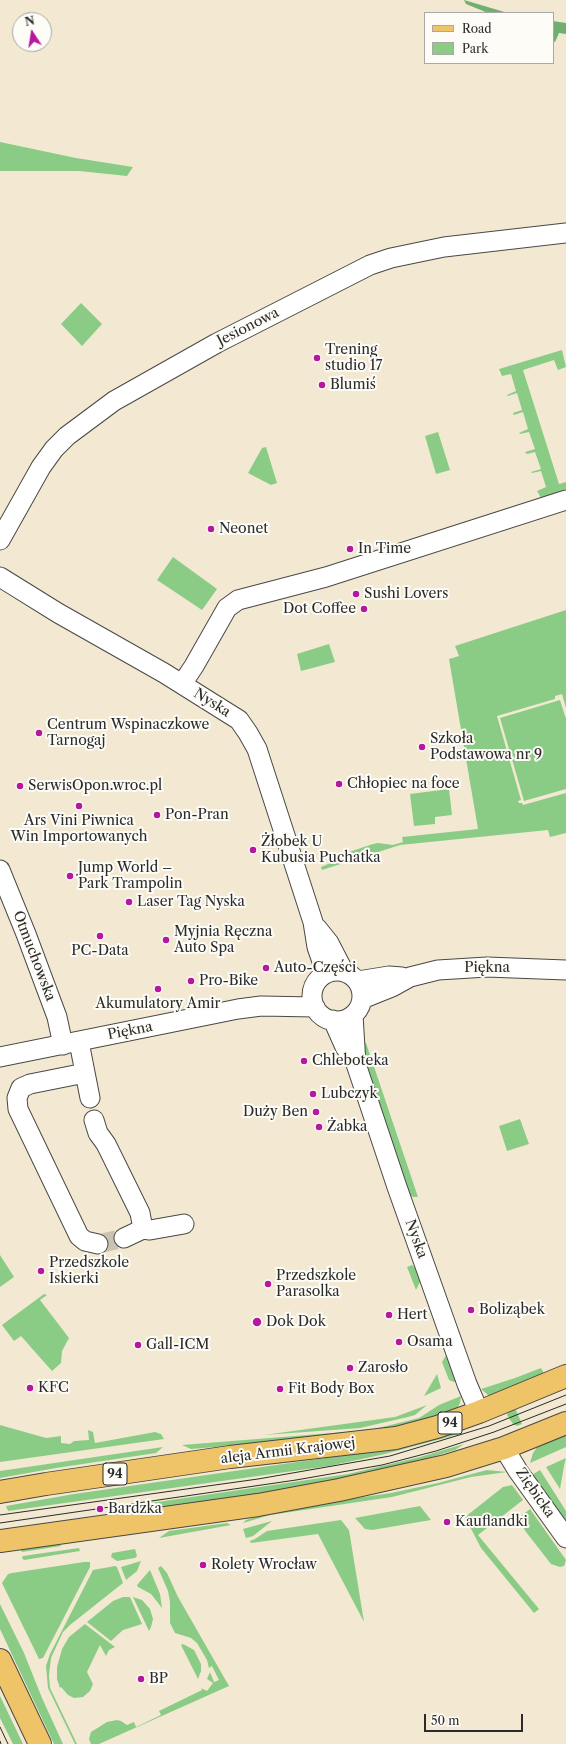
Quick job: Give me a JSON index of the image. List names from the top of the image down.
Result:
{
  "streets": {
    "main road": ["94", "aleja Armii Krajowej"],
    "street": [
      "Jesionowa",
      "Nyska",
      "Otmuchowska",
      "Piękna",
      "Ziębicka"
    ]
  },
  "crossings": [
    ["Nyska", "Piękna"],
    ["Nyska", "aleja Armii Krajowej"],
    ["Otmuchowska", "Piękna"]
  ],
  "places": [
    "Trening studio 17",
    "Blumiś",
    "Neonet",
    "In Time",
    "Sushi Lovers",
    "Dot Coffee",
    "Centrum Wspinaczkowe Tarnogaj",
    "Szkoła Podstawowa nr 9",
    "Chłopiec na foce",
    "SerwisOpon.wroc.pl",
    "Ars Vini Piwnica Win Importowanych",
    "Pon-Pran",
    "Żłobek U Kubusia Puchatka",
    "Jump World – Park Trampolin",
    "Laser Tag Nyska",
    "PC-Data",
    "Myjnia Ręczna Auto Spa",
    "Auto-Części",
    "Pro-Bike",
    "Akumulatory Amir",
    "Chleboteka",
    "Lubczyk",
    "Duży Ben",
    "Żabka",
    "Przedszkole Iskierki",
    "Przedszkole Parasolka",
    "Boliząbek",
    "Hert",
    "Dok Dok",
    "Osama",
    "Gall-ICM",
    "Zarosło",
    "KFC",
    "Fit Body Box",
    "Bardzka",
    "Kauflandki",
    "Rolety Wrocław",
    "BP"
  ],
  "legend": ["Road", "Park"],
  "scale_bar": "50 m",
  "north": "top"
}
